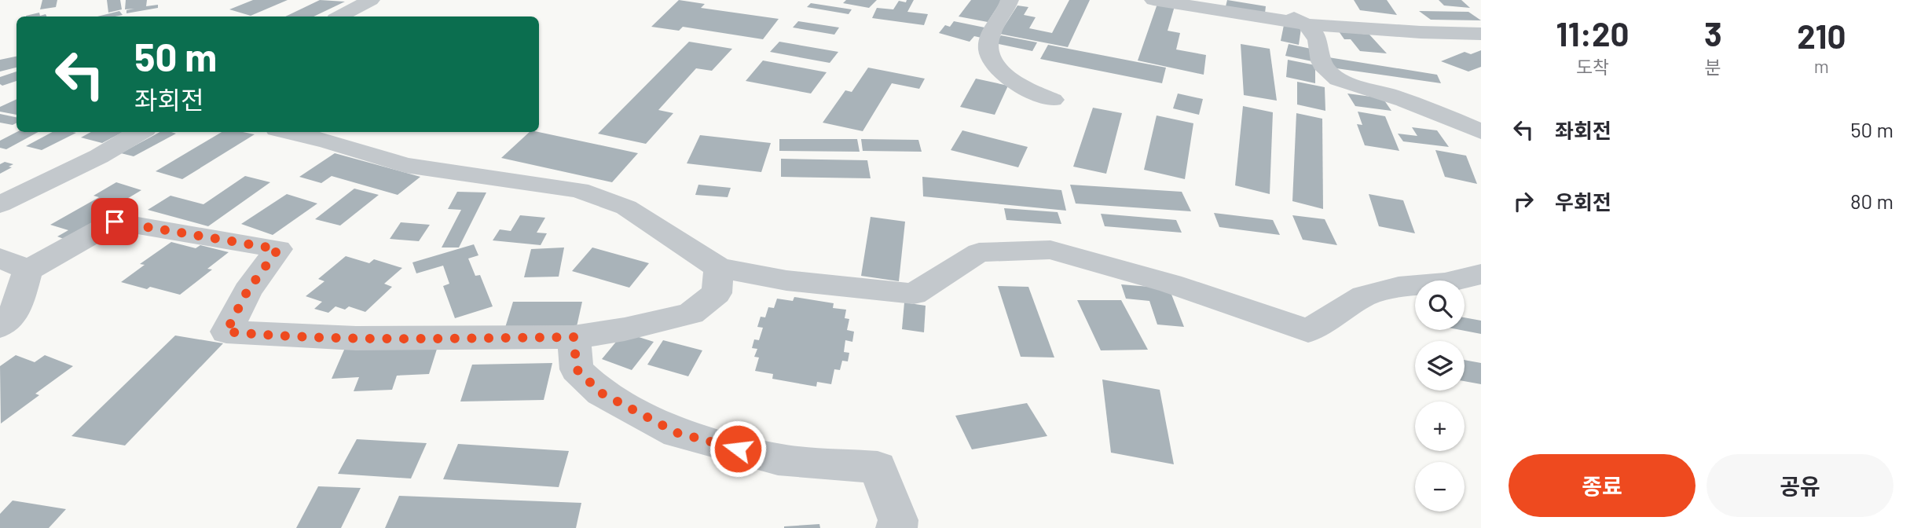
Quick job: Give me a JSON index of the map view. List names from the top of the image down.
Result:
{
  "page": {
    "eta": [
      "11:20",
      "도착",
      "3",
      "분",
      "210",
      "m"
    ],
    "turn": ["50 m", "좌회전"],
    "list": [
      {
        "name": "좌회전",
        "value": "50 m"
      },
      {
        "name": "우회전",
        "value": "80 m"
      }
    ],
    "map_buttons": ["+", "−"],
    "buttons": ["종료", "공유"]
  }
}
